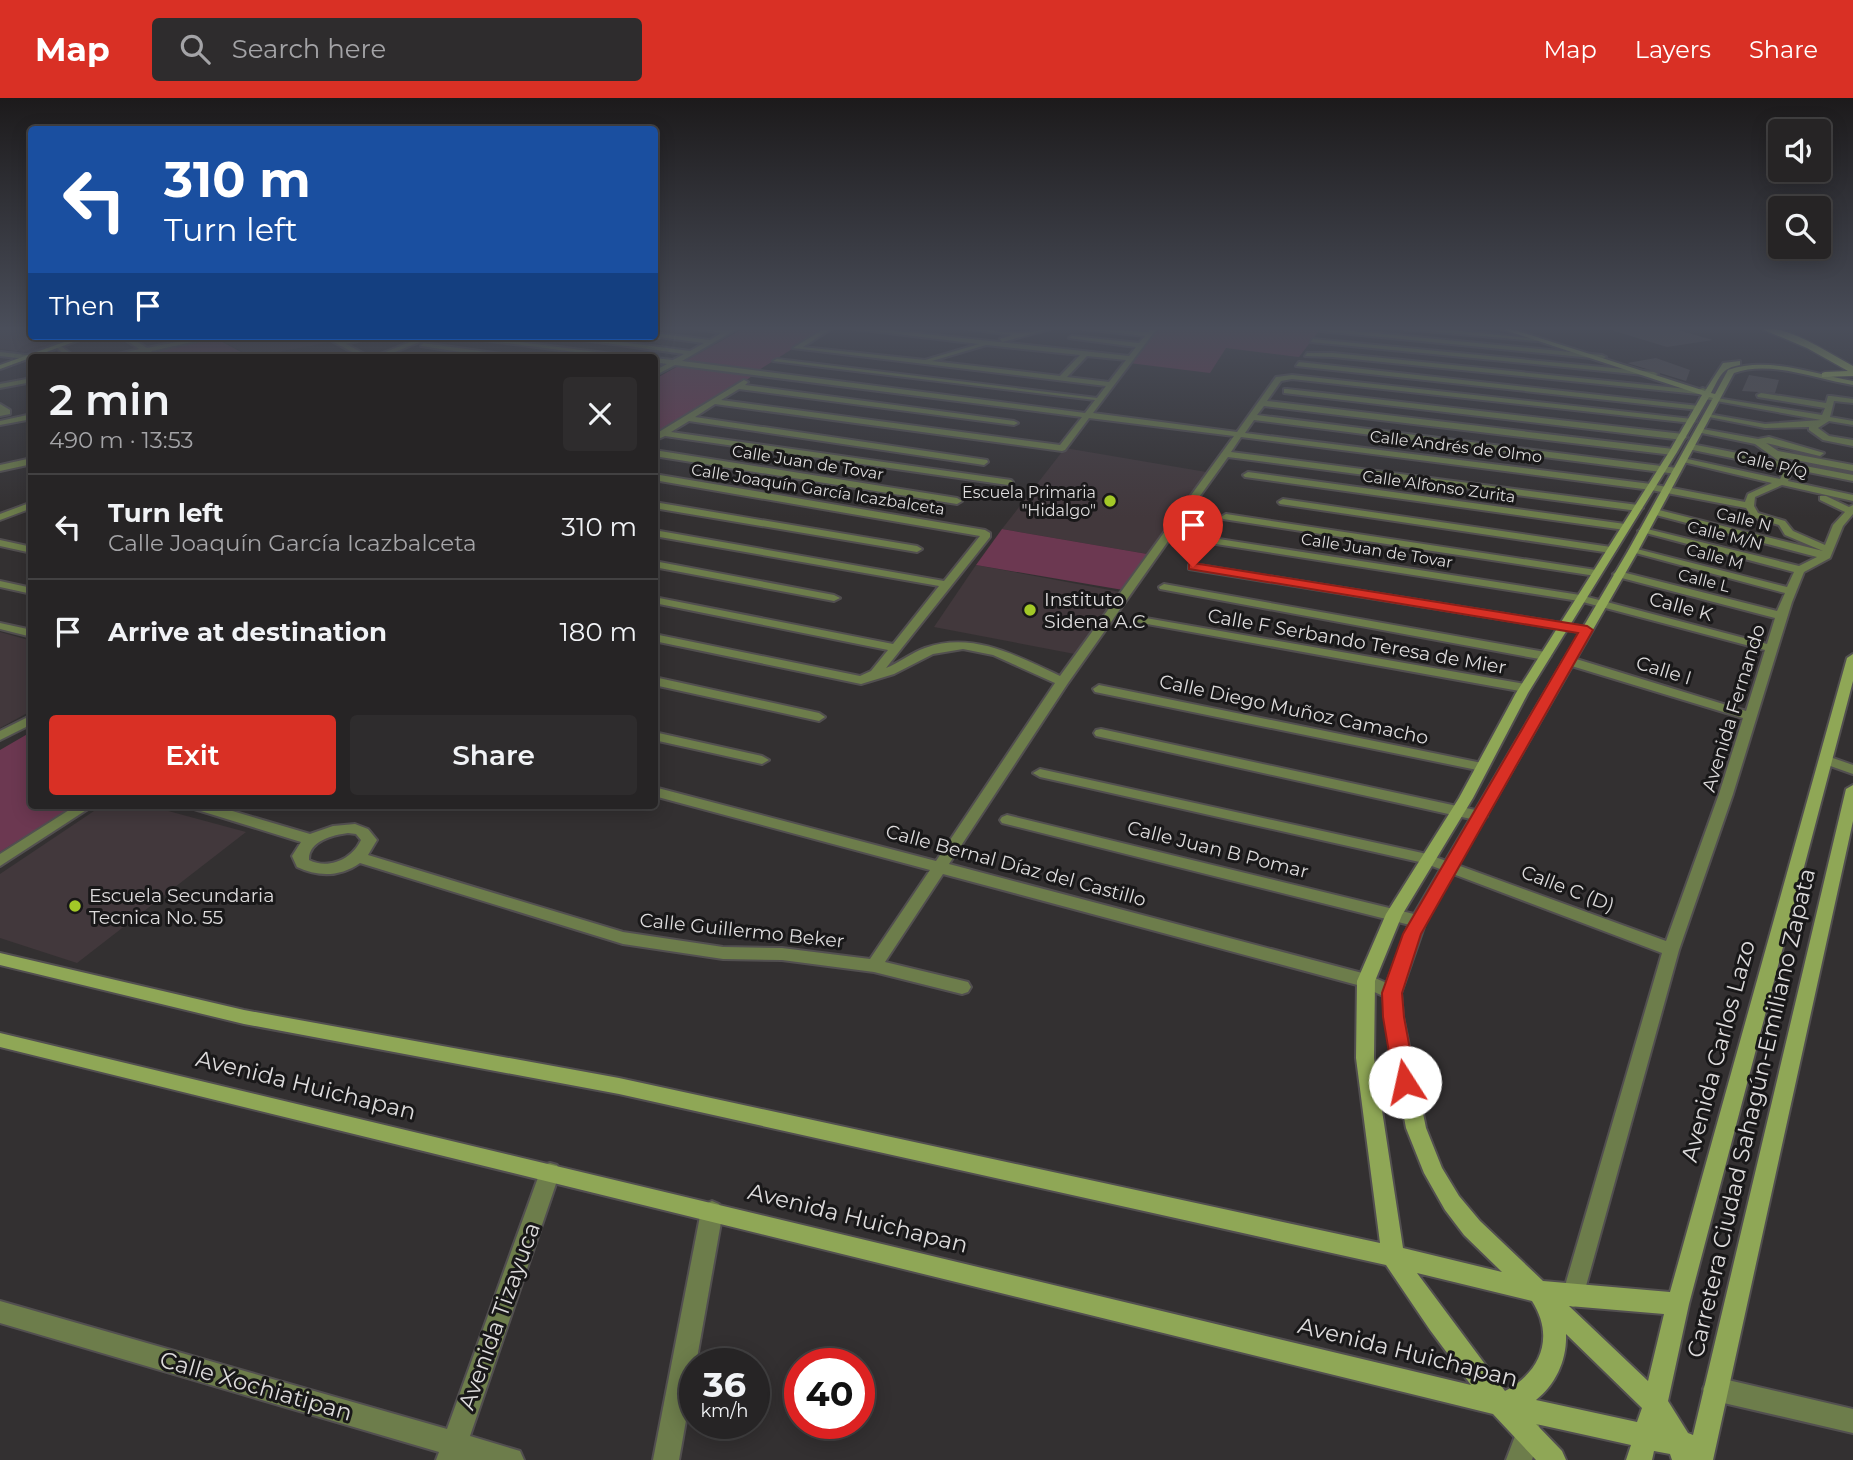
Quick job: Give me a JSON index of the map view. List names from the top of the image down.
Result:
{
  "streets": {
    "street": [
      "Calle Andrés de Olmo",
      "Calle Juan de Tovar",
      "Calle P/Q",
      "Calle Alfonso Zurita",
      "Calle Joaquín García Icazbalceta",
      "Calle N",
      "Calle M/N",
      "Calle M",
      "Calle L",
      "Calle K",
      "Calle F Serbando Teresa de Mier",
      "Calle I",
      "Avenida Fernando",
      "Calle Diego Muñoz Camacho",
      "Calle Juan B Pomar",
      "Calle Bernal Díaz del Castillo",
      "Calle C (D)",
      "Calle Guillermo Beker",
      "Avenida Carlos Lazo",
      "Avenida Huichapan",
      "Carretera Ciudad Sahagún-Emiliano Zapata",
      "Avenida Tizayuca",
      "Calle Xochiatipan"
    ]
  },
  "crossings": [
    ["Calle Andrés de Olmo", "Calle N"],
    ["Calle Juan de Tovar", "Calle K"],
    ["Calle M/N", "Avenida Fernando"],
    ["Calle M", "Avenida Fernando"],
    ["Calle L", "Avenida Fernando"],
    ["Calle K", "Avenida Fernando"],
    ["Calle I", "Avenida Fernando"],
    ["Avenida Fernando", "Calle C (D)"],
    ["Calle Juan B Pomar", "Calle C (D)"],
    ["Avenida Carlos Lazo", "Avenida Huichapan"],
    ["Avenida Huichapan", "Carretera Ciudad Sahagún-Emiliano Zapata"],
    ["Avenida Huichapan", "Avenida Tizayuca"],
    ["Avenida Tizayuca", "Calle Xochiatipan"]
  ],
  "places": ["Escuela Primaria \"Hidalgo\"", "Instituto Sidena A.C", "Escuela Secundaria Tecnica No. 55"],
  "page": {
    "header": "Map",
    "search": "Search here",
    "nav": ["Map", "Layers", "Share"],
    "turn": ["310 m", "Turn left"],
    "then": "Then",
    "heading": ["2 min", "490 m · 13:53"],
    "list": [
      {
        "name": "Turn left",
        "note": "Calle Joaquín García Icazbalceta",
        "value": "310 m"
      },
      {
        "name": "Arrive at destination",
        "value": "180 m"
      }
    ],
    "buttons": ["Exit", "Share"],
    "speed": "36 km/h",
    "limit": "40"
  }
}
